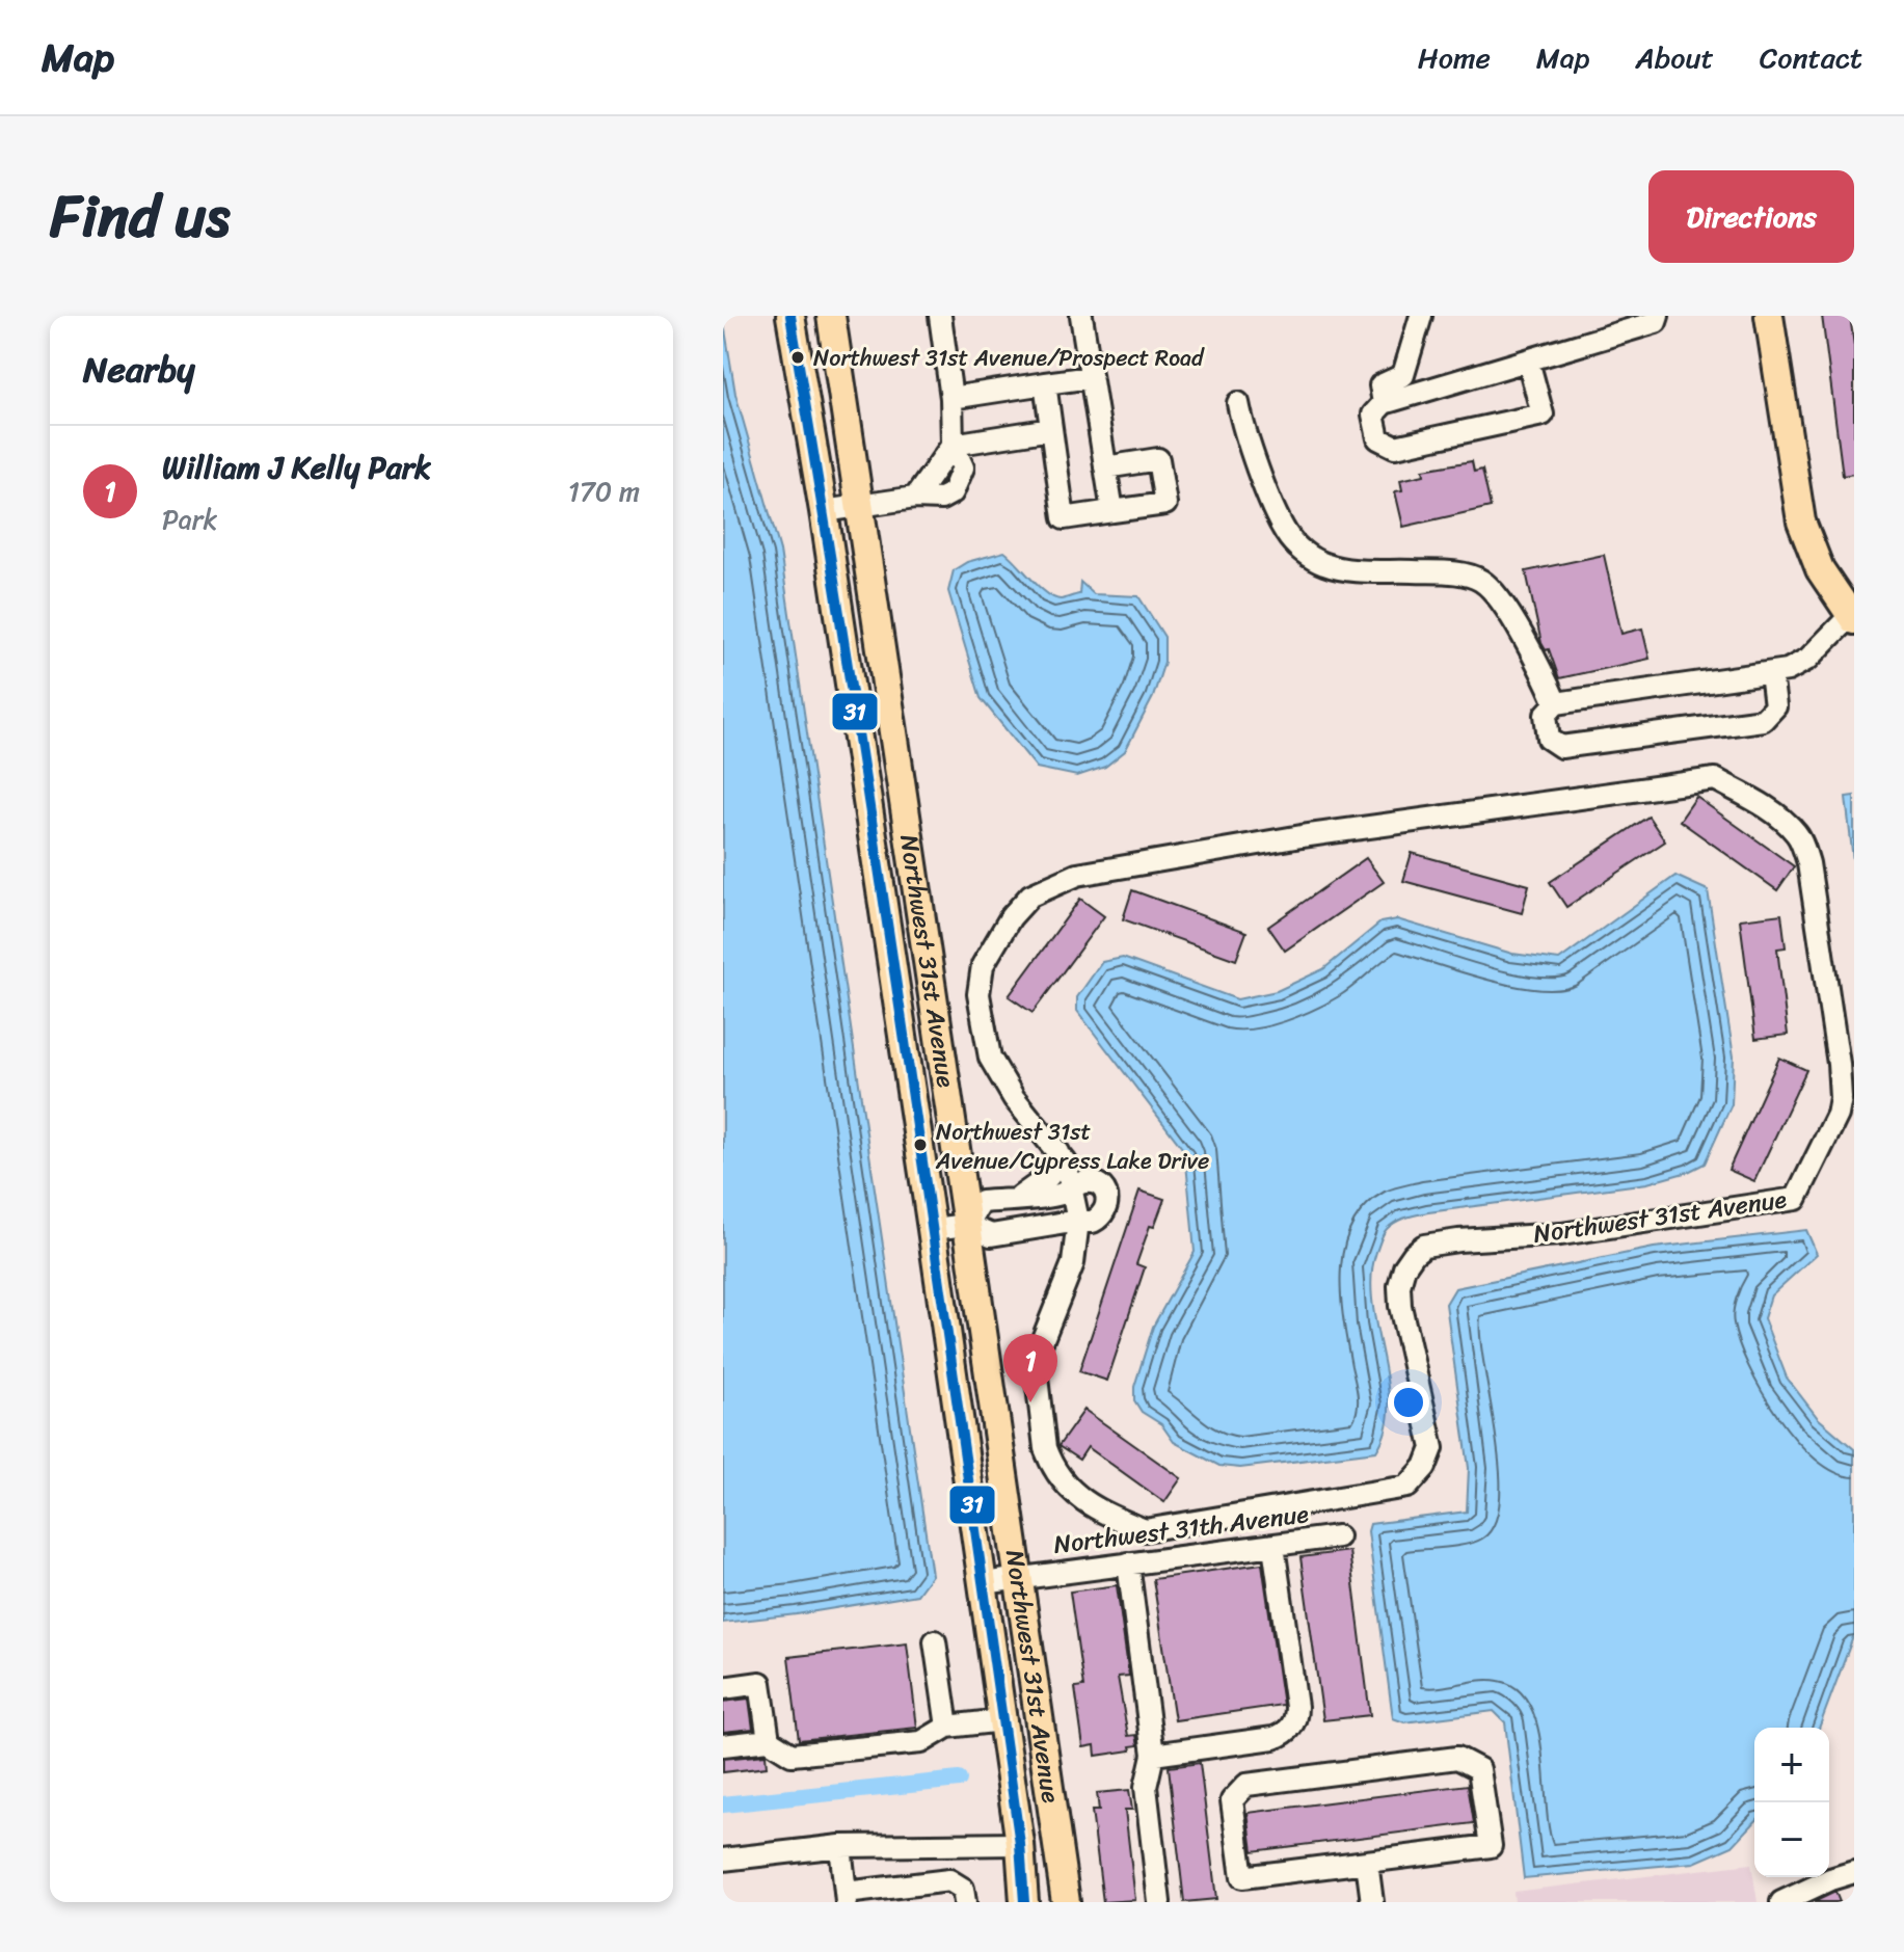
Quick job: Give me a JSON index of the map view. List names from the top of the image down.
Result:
{
  "streets": {
    "main road": ["Northwest 31st Avenue"],
    "street": ["Northwest 31th Avenue"]
  },
  "crossings": [
    ["Northwest 31st Avenue", "Northwest 31th Avenue"]
  ],
  "places": ["Northwest 31st Avenue/Prospect Road", "Northwest 31st Avenue/Cypress Lake Drive"],
  "lines": ["transit line 31"],
  "page": {
    "header": "Map",
    "nav": [
      "Home",
      "Map",
      "About",
      "Contact"
    ],
    "title": "Find us",
    "buttons": "Directions",
    "heading": "Nearby",
    "list": [
      {
        "mark": "1",
        "name": "William J Kelly Park",
        "note": "Park",
        "value": "170 m"
      }
    ],
    "pins": "1",
    "map_buttons": ["+", "−"]
  }
}
